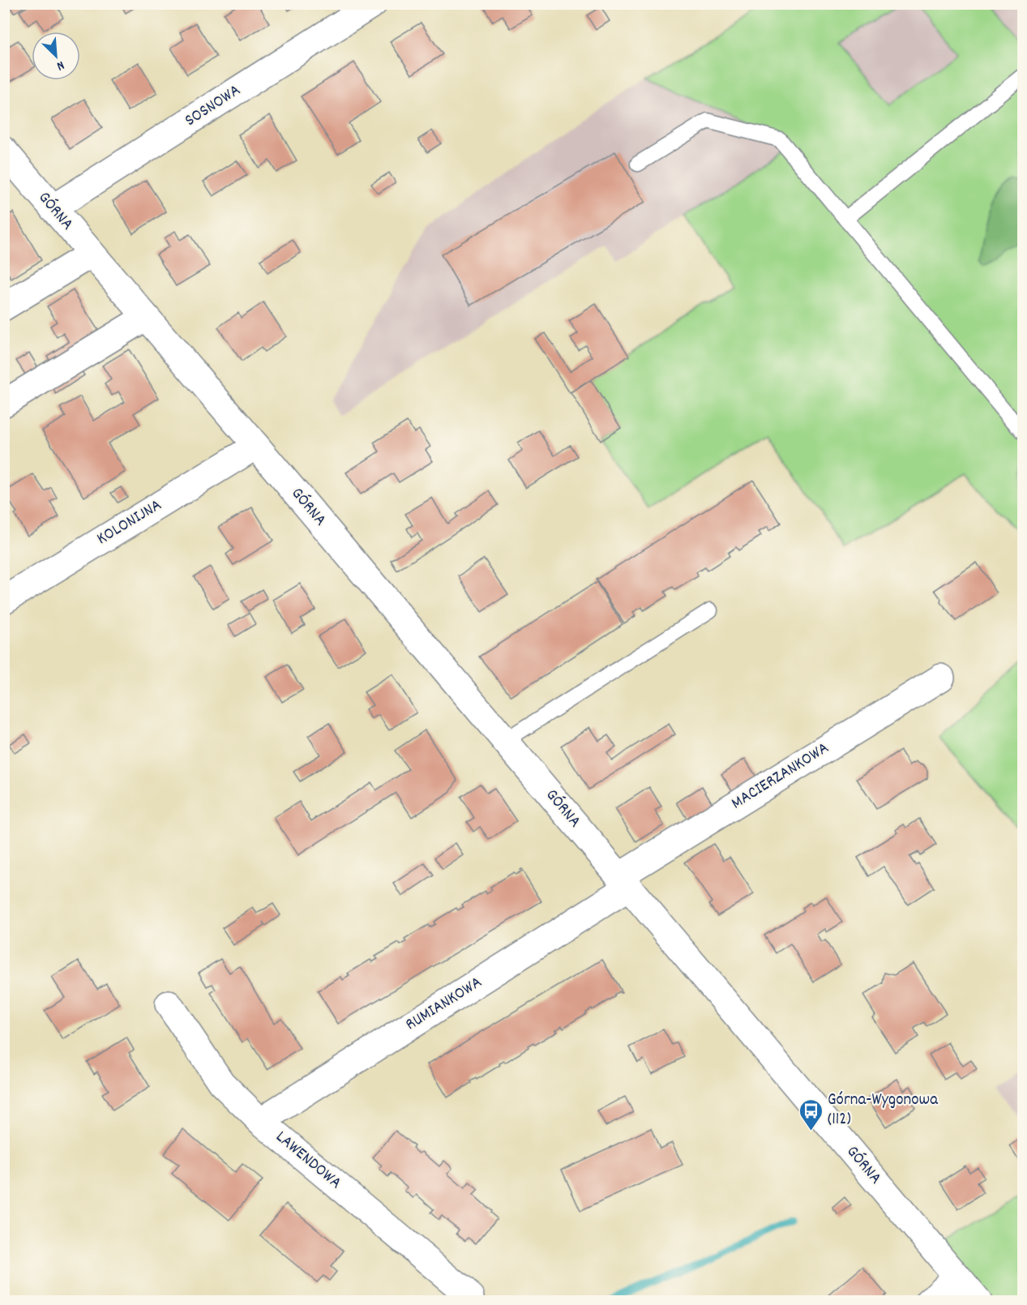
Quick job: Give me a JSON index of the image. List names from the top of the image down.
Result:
{
  "streets": {
    "street": [
      "SOSNOWA",
      "GÓRNA",
      "KOLONIJNA",
      "MACIERZANKOWA",
      "RUMIANKOWA",
      "LAWENDOWA"
    ]
  },
  "crossings": [
    ["SOSNOWA", "GÓRNA"],
    ["GÓRNA", "KOLONIJNA"],
    ["GÓRNA", "MACIERZANKOWA"],
    ["GÓRNA", "RUMIANKOWA"],
    ["MACIERZANKOWA", "RUMIANKOWA"],
    ["RUMIANKOWA", "LAWENDOWA"]
  ],
  "places": {
    "bus stop": ["Górna-Wygonowa (112)"]
  },
  "north": "bottom right"
}
